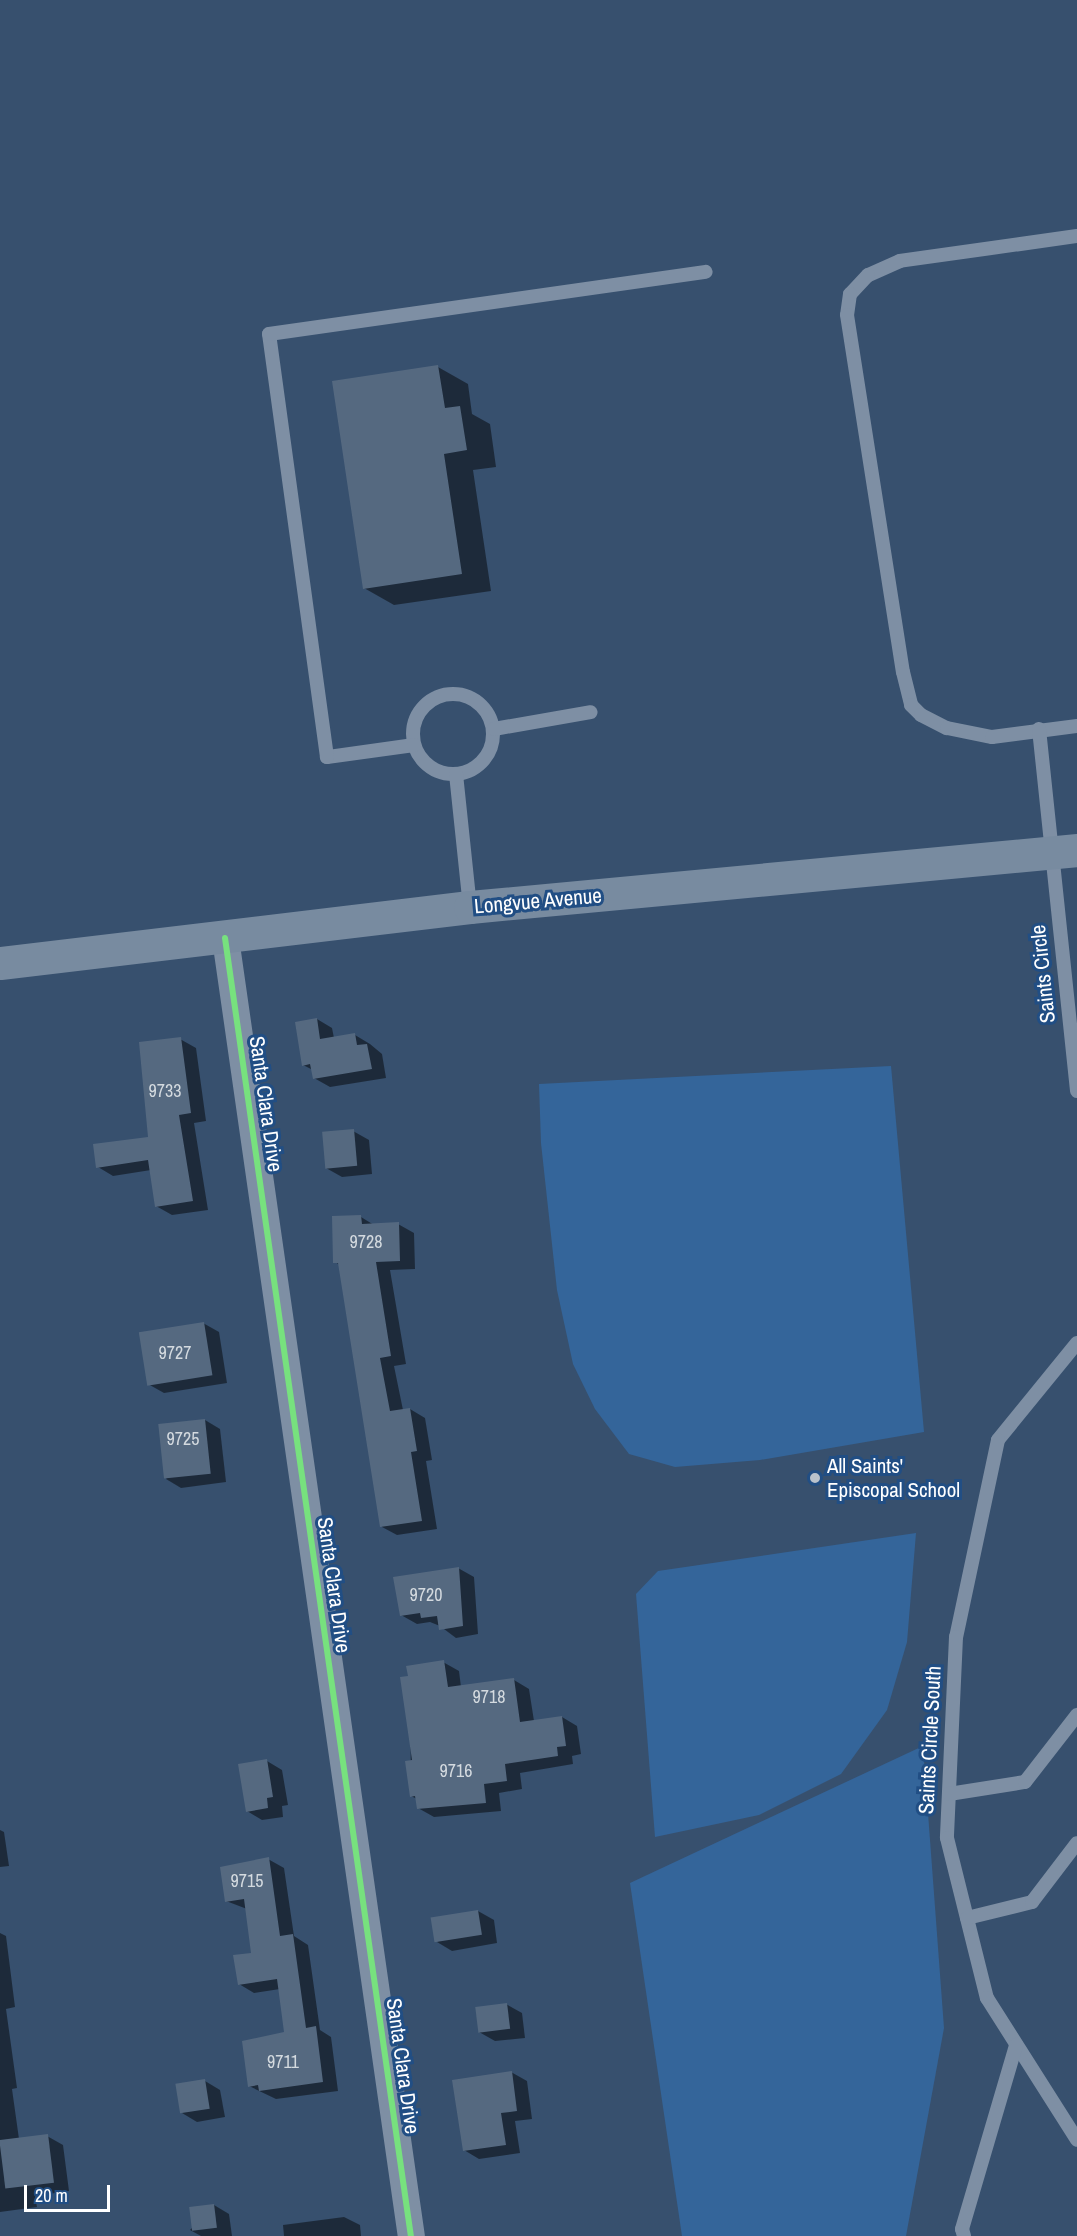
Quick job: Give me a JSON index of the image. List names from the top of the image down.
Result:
{
  "streets": {
    "main road": ["Longvue Avenue"],
    "street": ["Santa Clara Drive"],
    "lane": ["Saints Circle", "Saints Circle South"]
  },
  "crossings": [
    ["Longvue Avenue", "Saints Circle"],
    ["Longvue Avenue", "Santa Clara Drive"]
  ],
  "places": ["All Saints' Episcopal School"],
  "house_numbers": [
    "9733",
    "9728",
    "9727",
    "9725",
    "9720",
    "9718",
    "9716",
    "9715",
    "9711"
  ],
  "scale_bar": "20 m"
}
